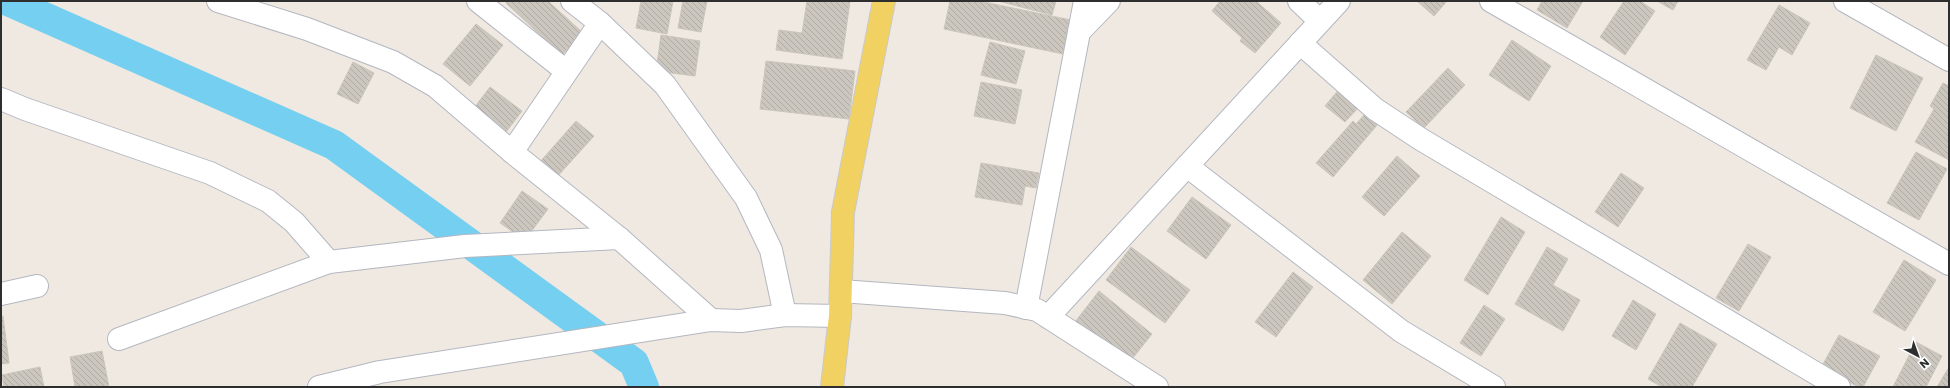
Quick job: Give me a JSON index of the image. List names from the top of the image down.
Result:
{
  "north": "bottom right"
}
